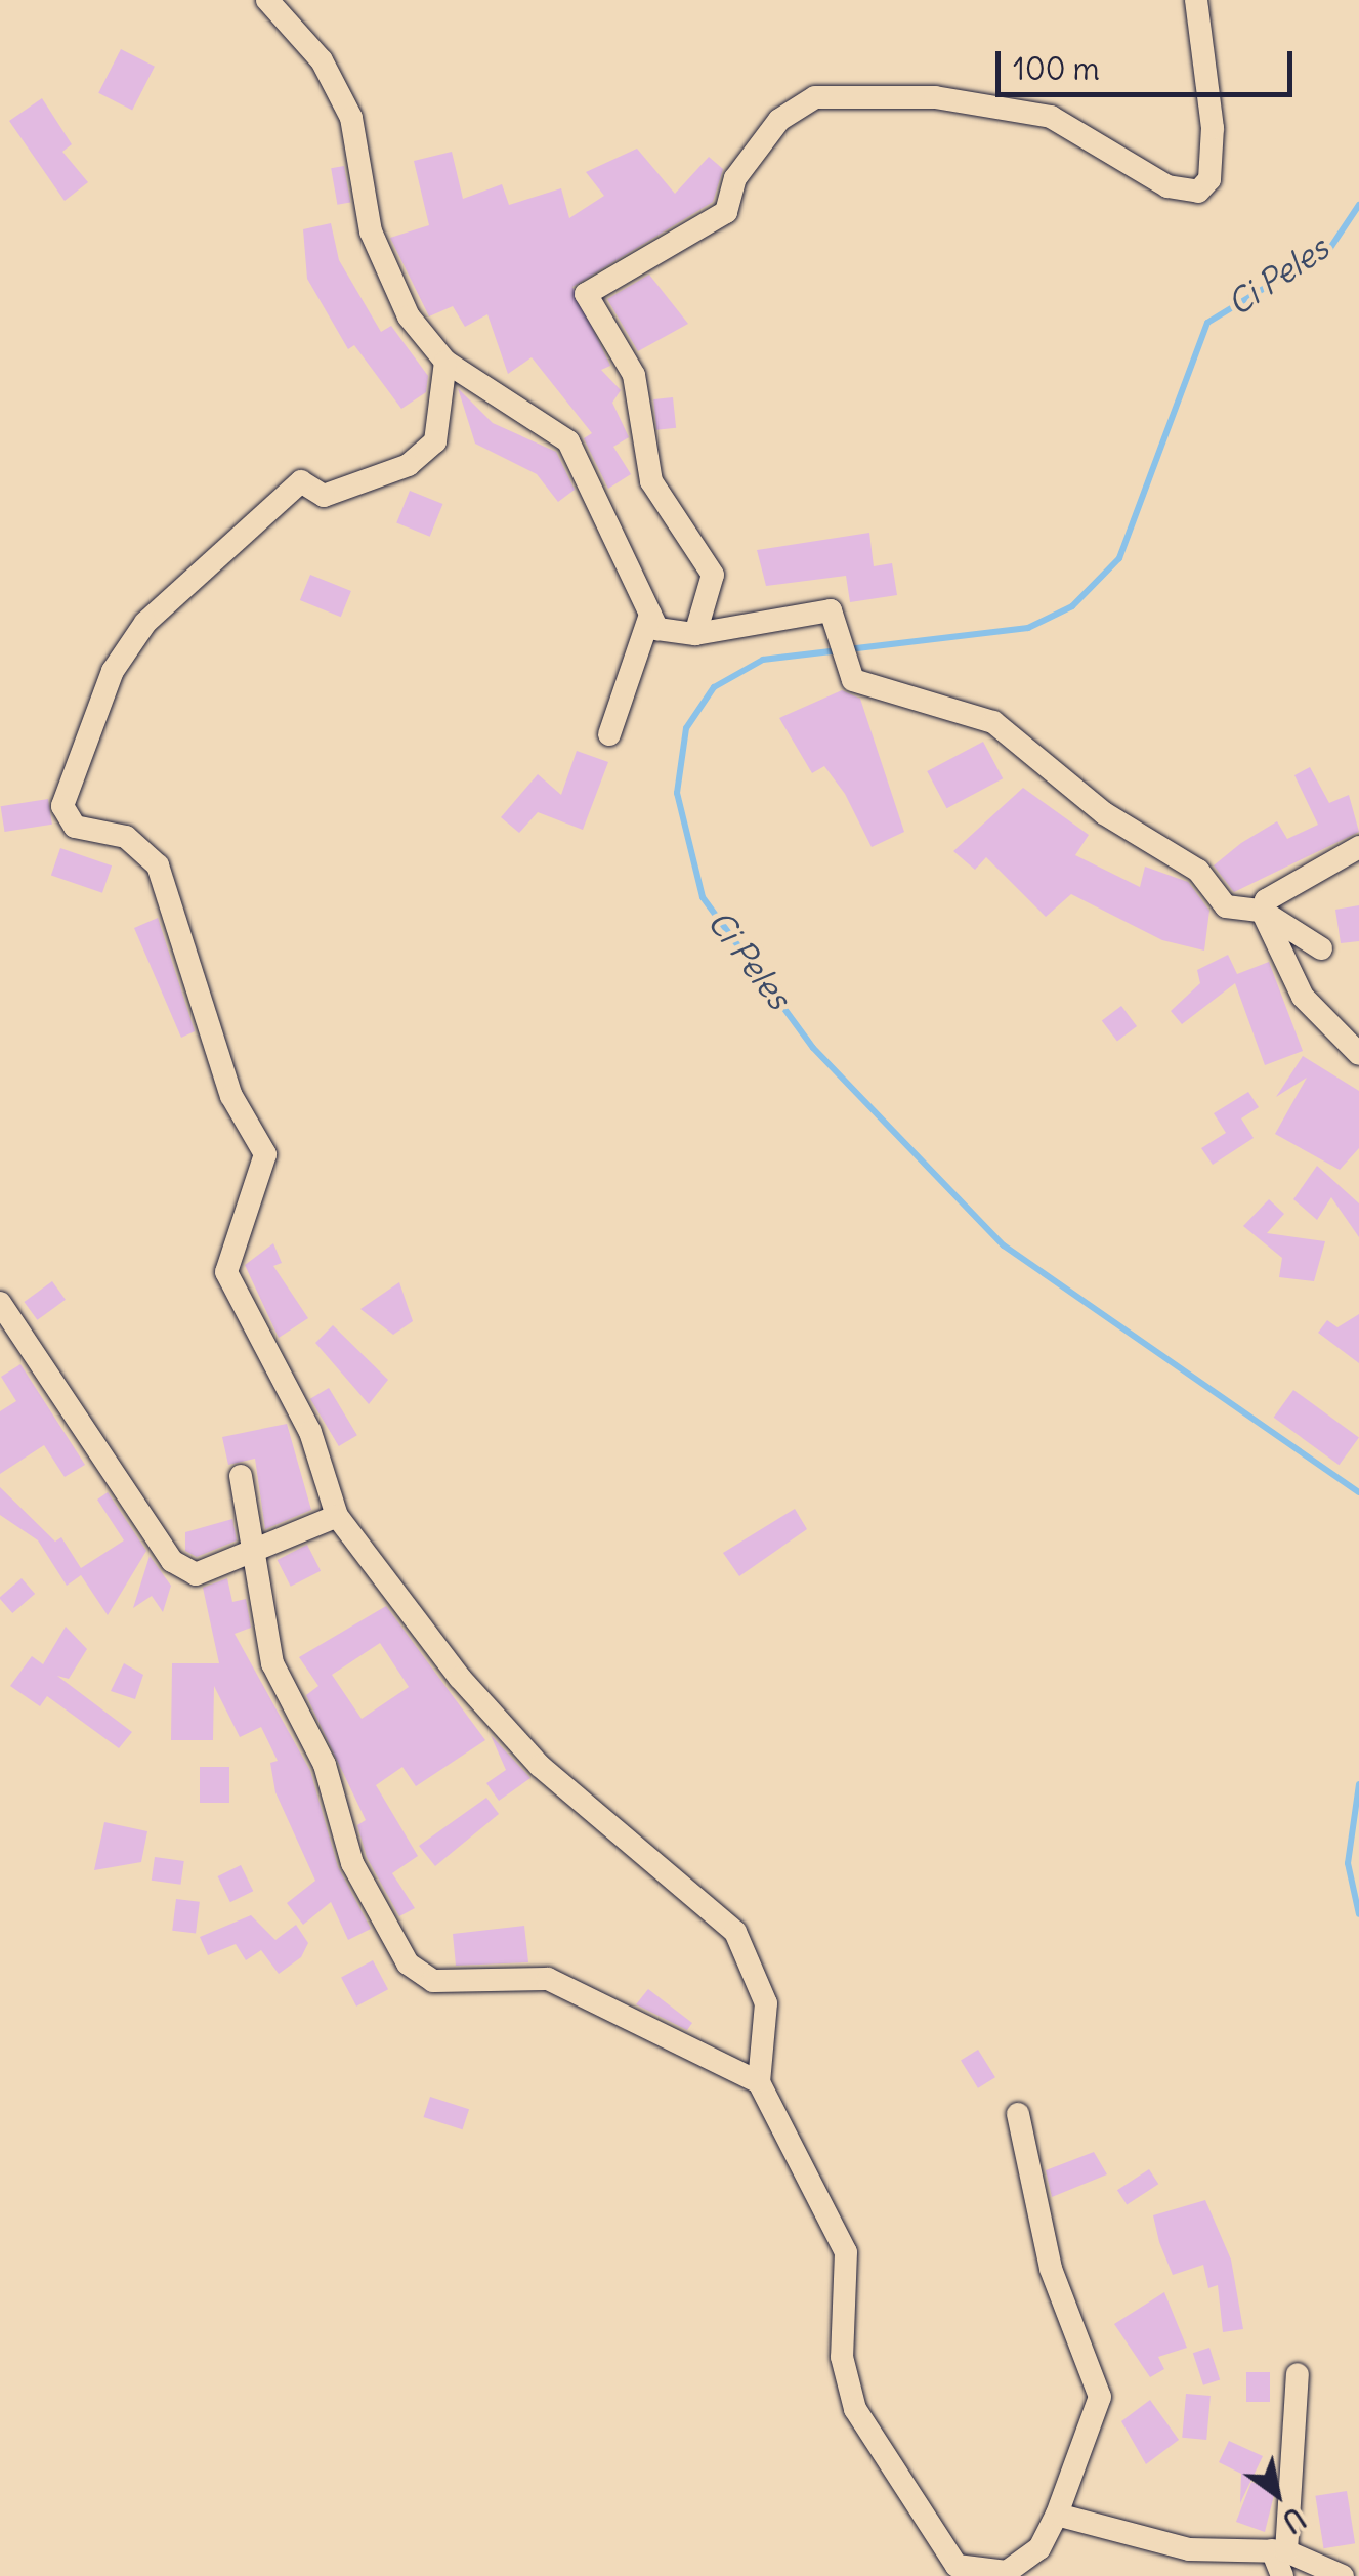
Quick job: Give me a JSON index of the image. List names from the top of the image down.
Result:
{
  "water": ["Ci Peles"],
  "scale_bar": "100 m",
  "north": "bottom right"
}
